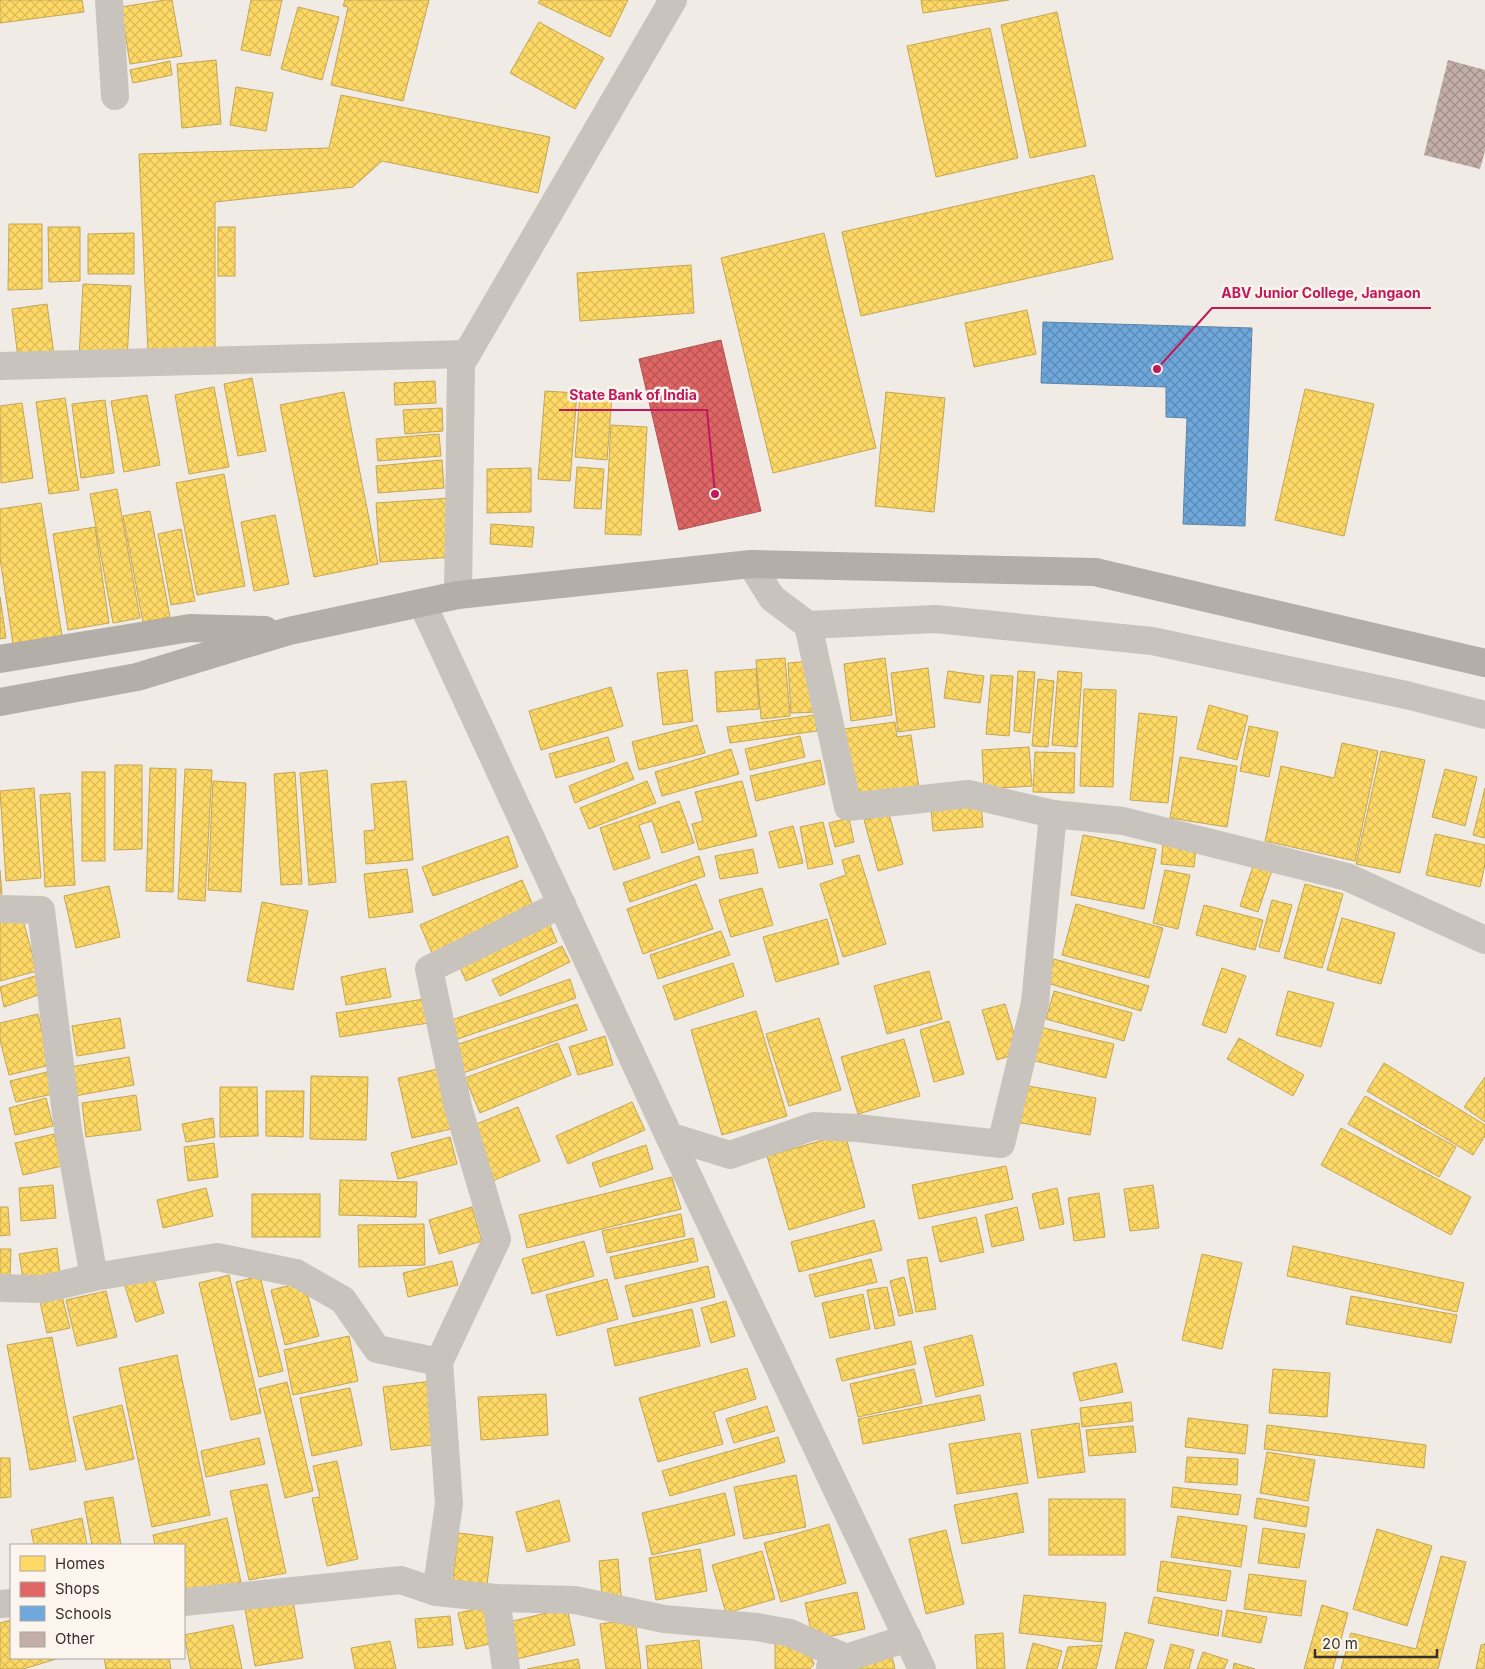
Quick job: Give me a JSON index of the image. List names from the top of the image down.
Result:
{
  "places": ["ABV Junior College, Jangaon", "State Bank of India"],
  "legend": [
    "Homes",
    "Shops",
    "Schools",
    "Other"
  ],
  "scale_bar": "20 m"
}
